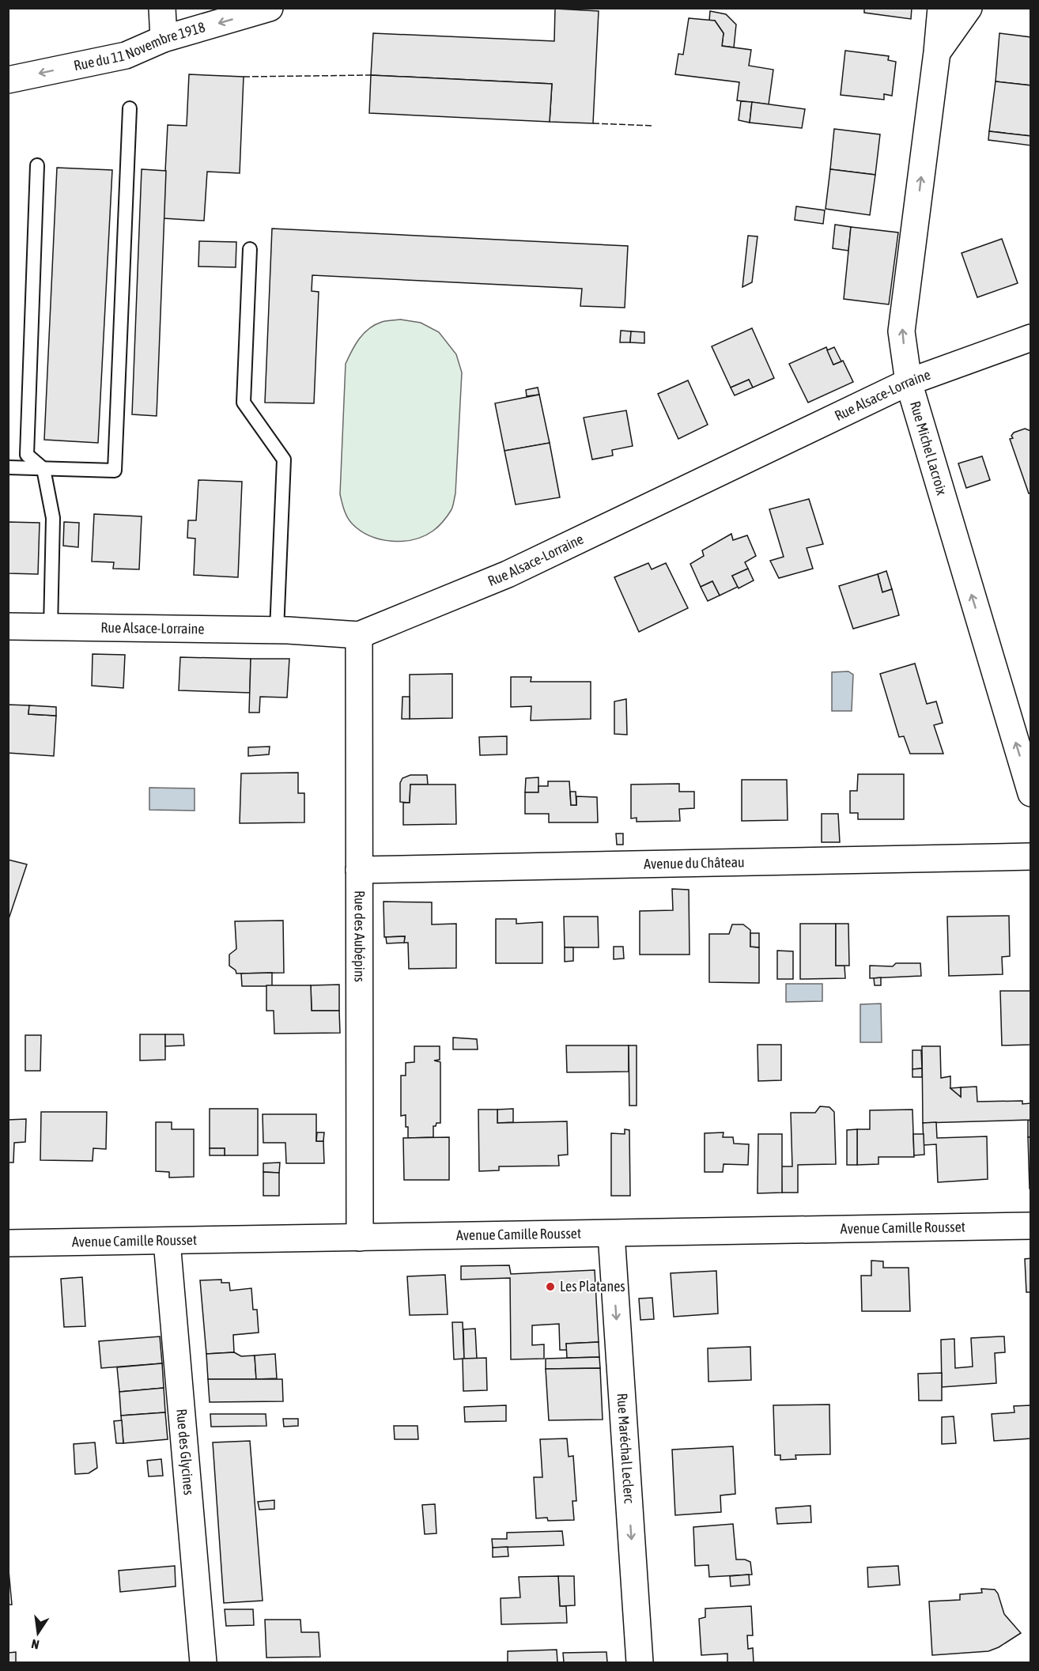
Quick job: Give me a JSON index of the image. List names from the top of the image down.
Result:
{
  "streets": {
    "street": [
      "Rue du 11 Novembre 1918",
      "Rue Alsace-Lorraine",
      "Rue Michel Lacroix",
      "Avenue du Château",
      "Rue des Aubépins",
      "Avenue Camille Rousset",
      "Rue Maréchal Leclerc",
      "Rue des Glycines"
    ]
  },
  "crossings": [
    ["Rue Alsace-Lorraine", "Rue Michel Lacroix"],
    ["Rue Alsace-Lorraine", "Rue des Aubépins"],
    ["Avenue du Château", "Rue des Aubépins"],
    ["Rue des Aubépins", "Avenue Camille Rousset"],
    ["Avenue Camille Rousset", "Rue Maréchal Leclerc"],
    ["Avenue Camille Rousset", "Rue des Glycines"]
  ],
  "one_way": ["Rue du 11 Novembre 1918", "Rue Michel Lacroix", "Rue Maréchal Leclerc"],
  "places": ["Les Platanes"],
  "north": "bottom"
}
